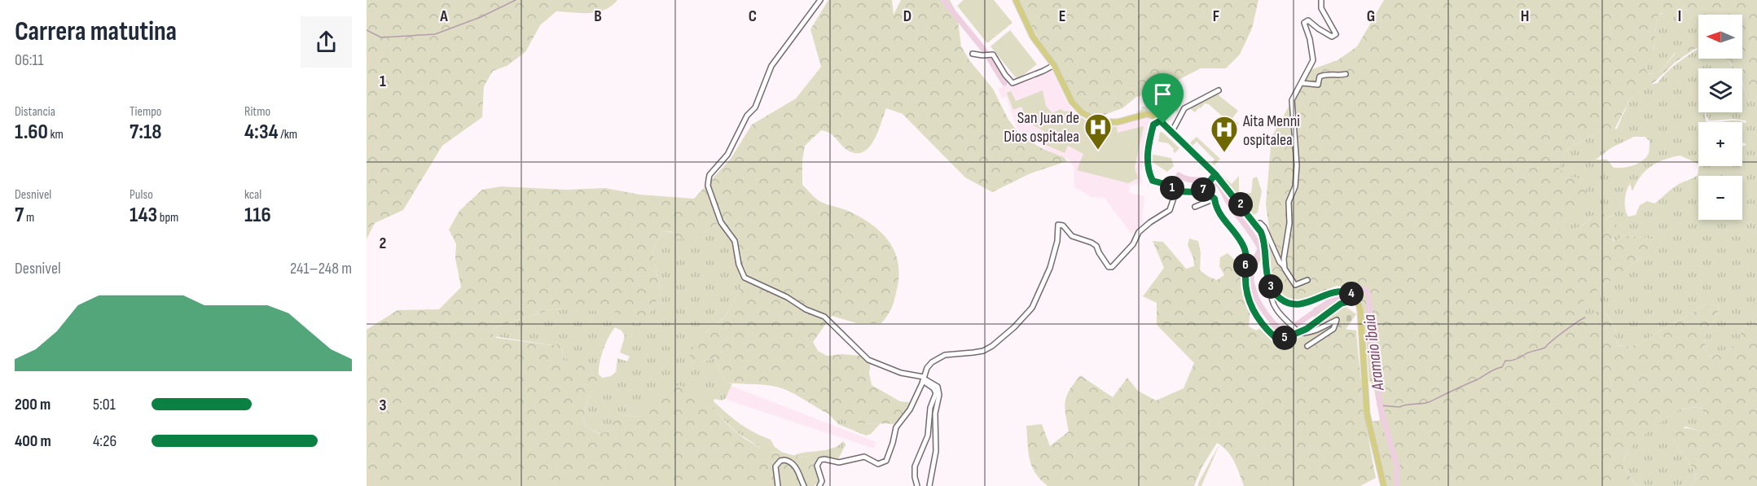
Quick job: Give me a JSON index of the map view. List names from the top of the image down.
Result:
{
  "water": ["Aramaio ibaia"],
  "places": {
    "hospital": ["San Juan de Dios ospitalea", "Aita Menni ospitalea"]
  },
  "north": "left",
  "page": {
    "heading": ["Carrera matutina", "06:11"],
    "map_buttons": ["+", "−"],
    "stats": [
      ["Distancia", "1.60 km"],
      ["Tiempo", "7:18"],
      ["Ritmo", "4:34 /km"],
      ["Desnivel", "7 m"],
      ["Pulso", "143 bpm"],
      ["kcal", "116"]
    ],
    "pins": [
      "1",
      "7",
      "2",
      "6",
      "3",
      "4",
      "5"
    ],
    "chart": ["Desnivel", "241–248 m"],
    "list": [
      {
        "name": "200 m",
        "note": "5:01"
      },
      {
        "name": "400 m",
        "note": "4:26"
      }
    ]
  },
  "grid": {
    "columns": [
      "A",
      "B",
      "C",
      "D",
      "E",
      "F",
      "G",
      "H",
      "I"
    ],
    "rows": ["1", "2", "3"]
  }
}
